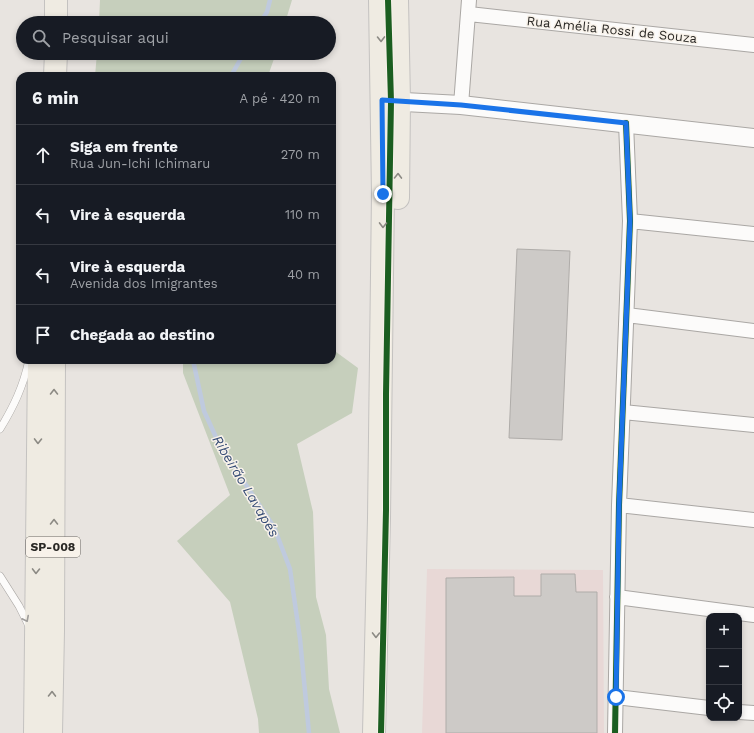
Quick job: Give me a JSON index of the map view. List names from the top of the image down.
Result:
{
  "streets": {
    "main road": ["SP-008"],
    "street": ["Rua Amélia Rossi de Souza"]
  },
  "water": ["Ribeirão Lavapés"],
  "page": {
    "search": "Pesquisar aqui",
    "heading": ["6 min", "A pé · 420 m"],
    "list": [
      ["Siga em frente", "Rua Jun-Ichi Ichimaru", "270 m"],
      ["Vire à esquerda", "110 m"],
      ["Vire à esquerda", "Avenida dos Imigrantes", "40 m"],
      "Chegada ao destino"
    ],
    "map_buttons": ["+", "−"]
  }
}
